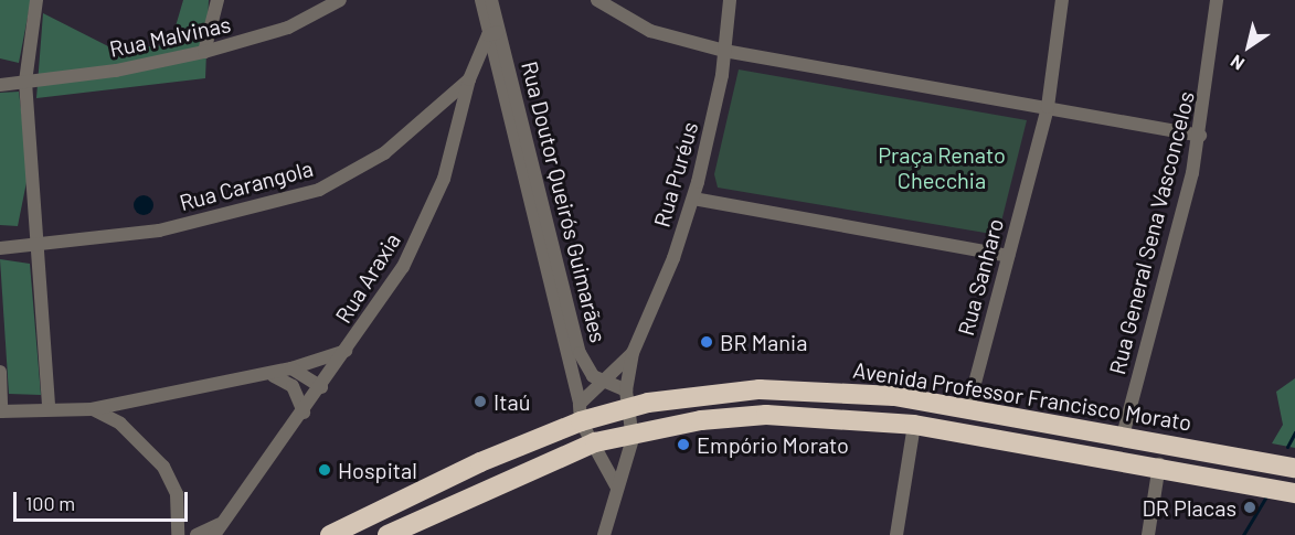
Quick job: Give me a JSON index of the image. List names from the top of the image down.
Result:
{
  "streets": {
    "highway": ["Avenida Professor Francisco Morato"],
    "street": [
      "Rua Malvinas",
      "Rua Puréus",
      "Rua Carangola",
      "Rua Doutor Queirós Guimarães",
      "Rua General Sena Vasconcelos",
      "Rua Sanharo",
      "Rua Araxia"
    ]
  },
  "crossings": [
    ["Rua Puréus", "Rua Doutor Queirós Guimarães"],
    ["Rua Puréus", "Avenida Professor Francisco Morato"],
    ["Rua Carangola", "Rua Doutor Queirós Guimarães"],
    ["Rua Carangola", "Rua Araxia"],
    ["Rua Doutor Queirós Guimarães", "Rua Araxia"],
    ["Rua Doutor Queirós Guimarães", "Avenida Professor Francisco Morato"],
    ["Rua General Sena Vasconcelos", "Avenida Professor Francisco Morato"],
    ["Rua Sanharo", "Avenida Professor Francisco Morato"]
  ],
  "parks": ["Praça Renato Checchia"],
  "places": [
    "BR Mania",
    "Itaú",
    "Empório Morato",
    "Hospital",
    "DR Placas"
  ],
  "scale_bar": "100 m",
  "north": "bottom left"
}
